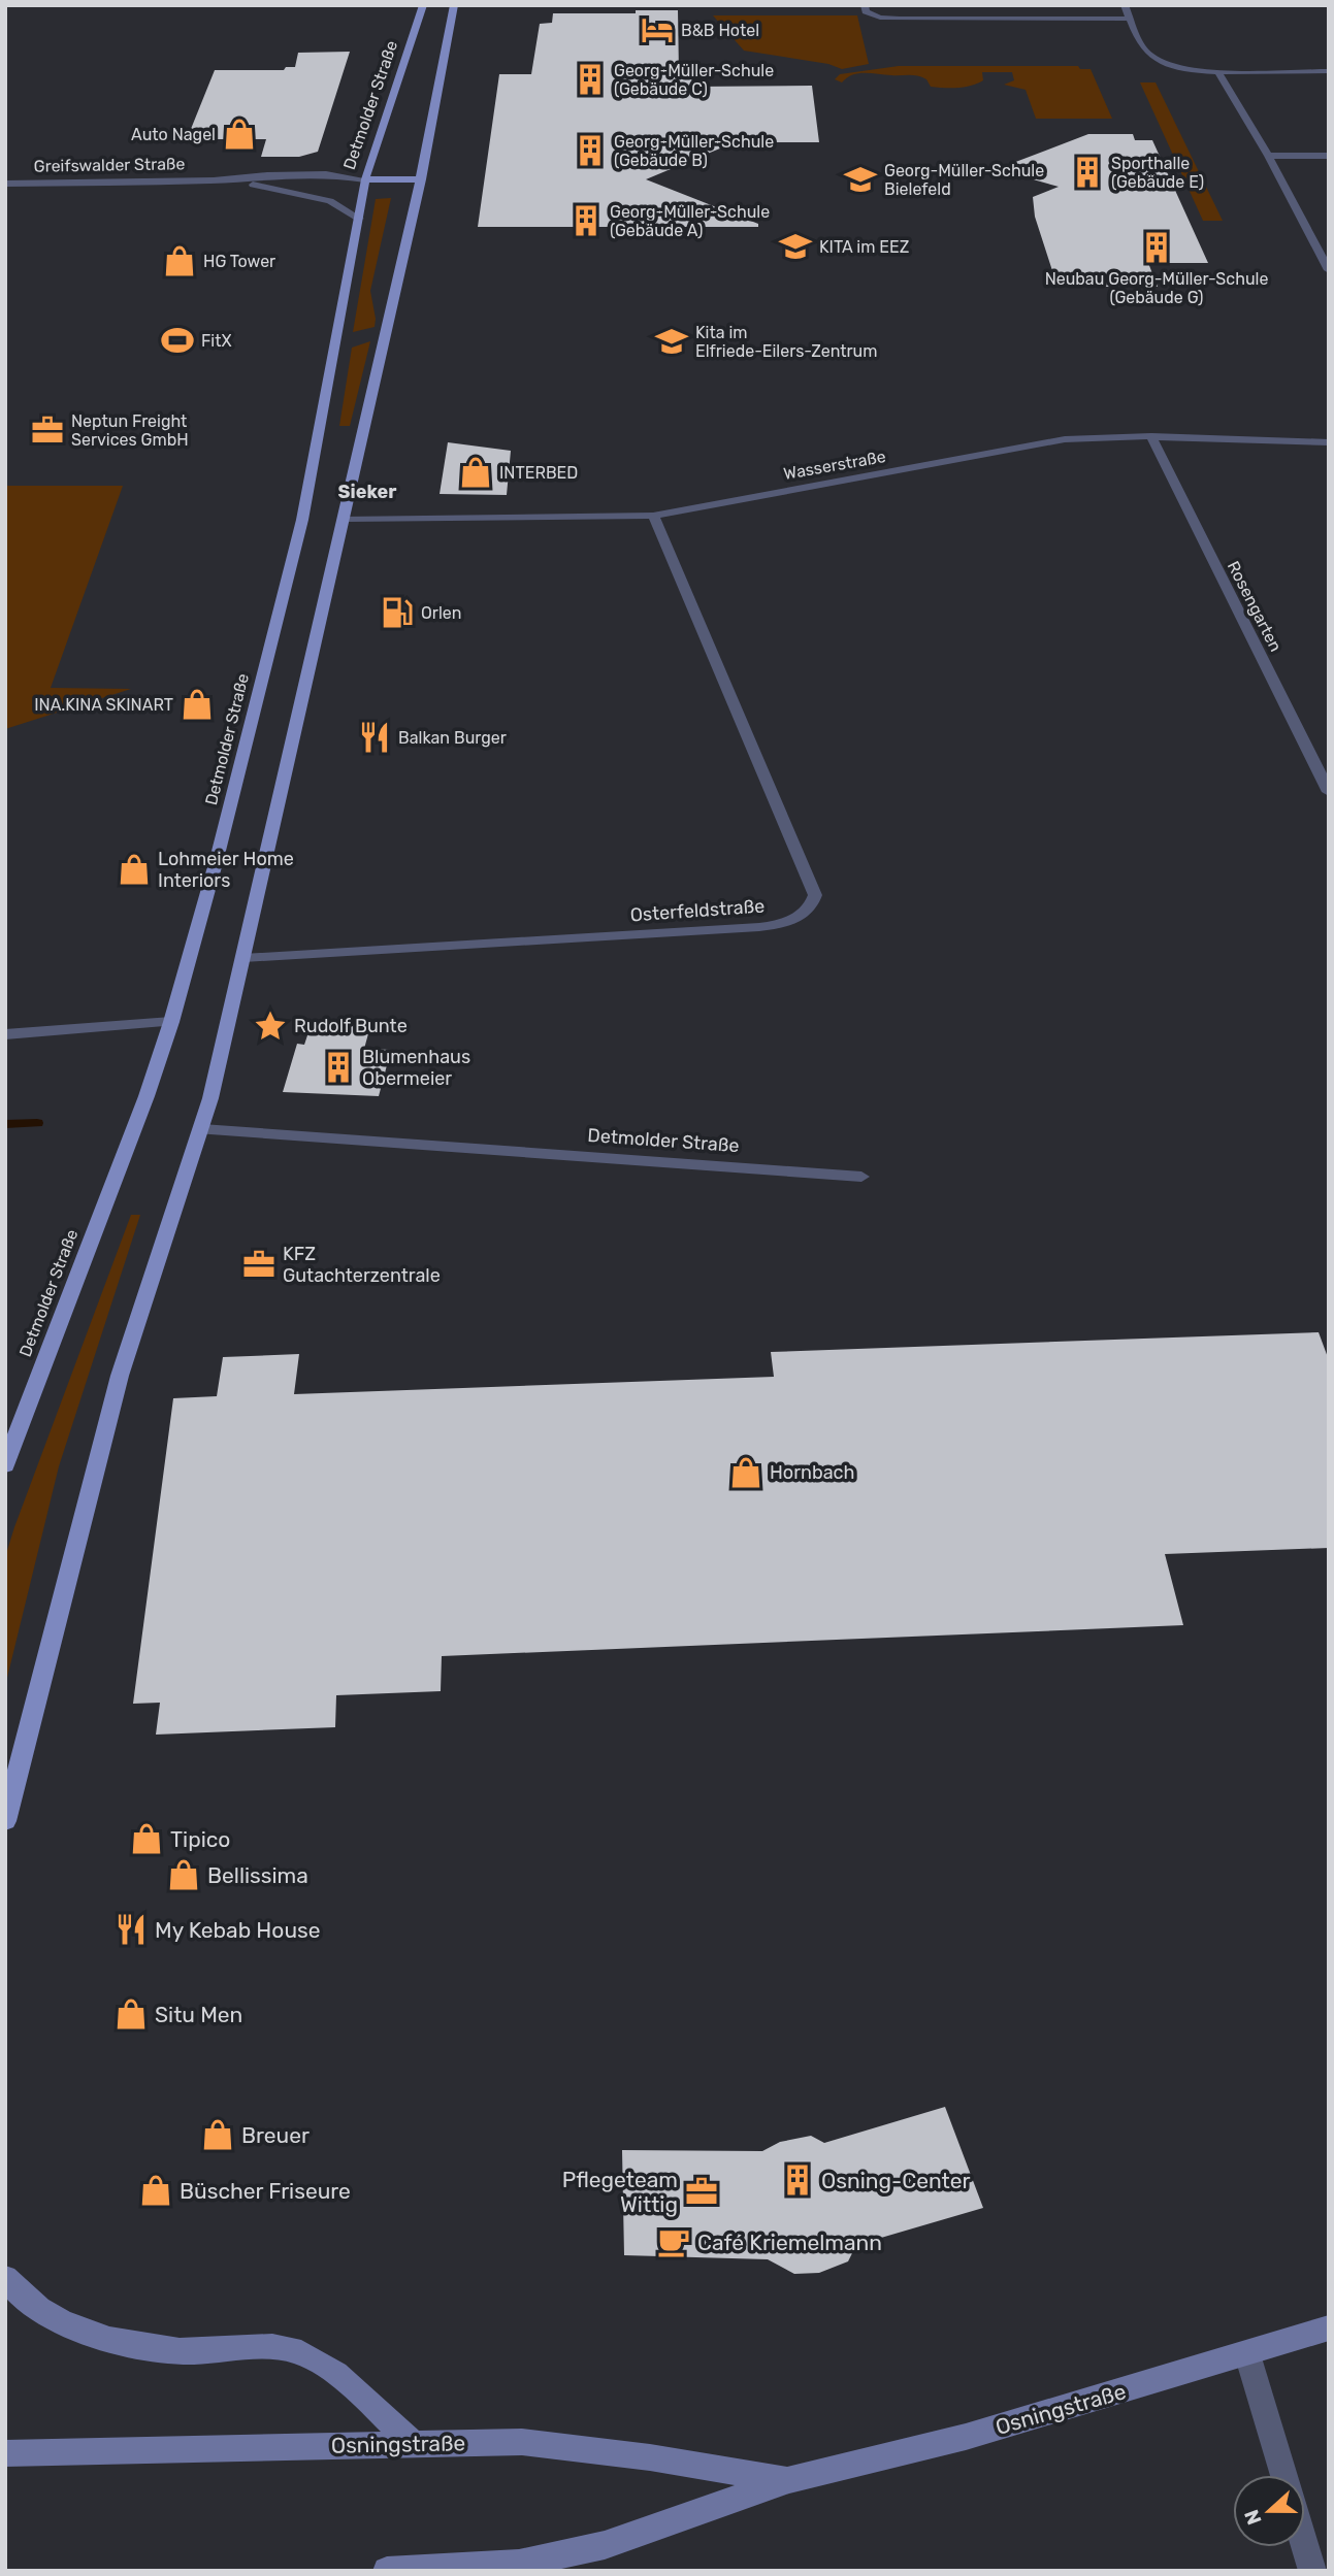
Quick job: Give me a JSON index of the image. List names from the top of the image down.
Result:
{
  "streets": {
    "main road": ["Detmolder Straße", "Osningstraße"],
    "street": [
      "Greifswalder Straße",
      "Wasserstraße",
      "Rosengarten",
      "Osterfeldstraße"
    ]
  },
  "crossings": [
    ["Detmolder Straße", "Greifswalder Straße"],
    ["Wasserstraße", "Rosengarten"],
    ["Wasserstraße", "Osterfeldstraße"]
  ],
  "districts": ["Sieker"],
  "places": {
    "hotel": ["B&B Hotel"],
    "building": [
      "Georg-Müller-Schule (Gebäude C)",
      "Georg-Müller-Schule (Gebäude B)",
      "Sporthalle (Gebäude E)",
      "Georg-Müller-Schule (Gebäude A)",
      "Neubau Georg-Müller-Schule (Gebäude G)",
      "Blumenhaus Obermeier",
      "Osning-Center"
    ],
    "shop": [
      "Auto Nagel",
      "HG Tower",
      "INTERBED",
      "INA.KINA SKINART",
      "Lohmeier Home Interiors",
      "Hornbach",
      "Tipico",
      "Bellissima",
      "Situ Men",
      "Breuer",
      "Büscher Friseure"
    ],
    "school or university": ["Georg-Müller-Schule Bielefeld", "KITA im EEZ", "Kita im Elfriede-Eilers-Zentrum"],
    "sports": ["FitX"],
    "office": ["Neptun Freight Services GmbH", "KFZ Gutachterzentrale", "Pflegeteam Wittig"],
    "fuel station": ["Orlen"],
    "restaurant": ["Balkan Burger", "My Kebab House"],
    "place": ["Rudolf Bunte"],
    "cafe": ["Café Kriemelmann"]
  },
  "north": "left"
}
